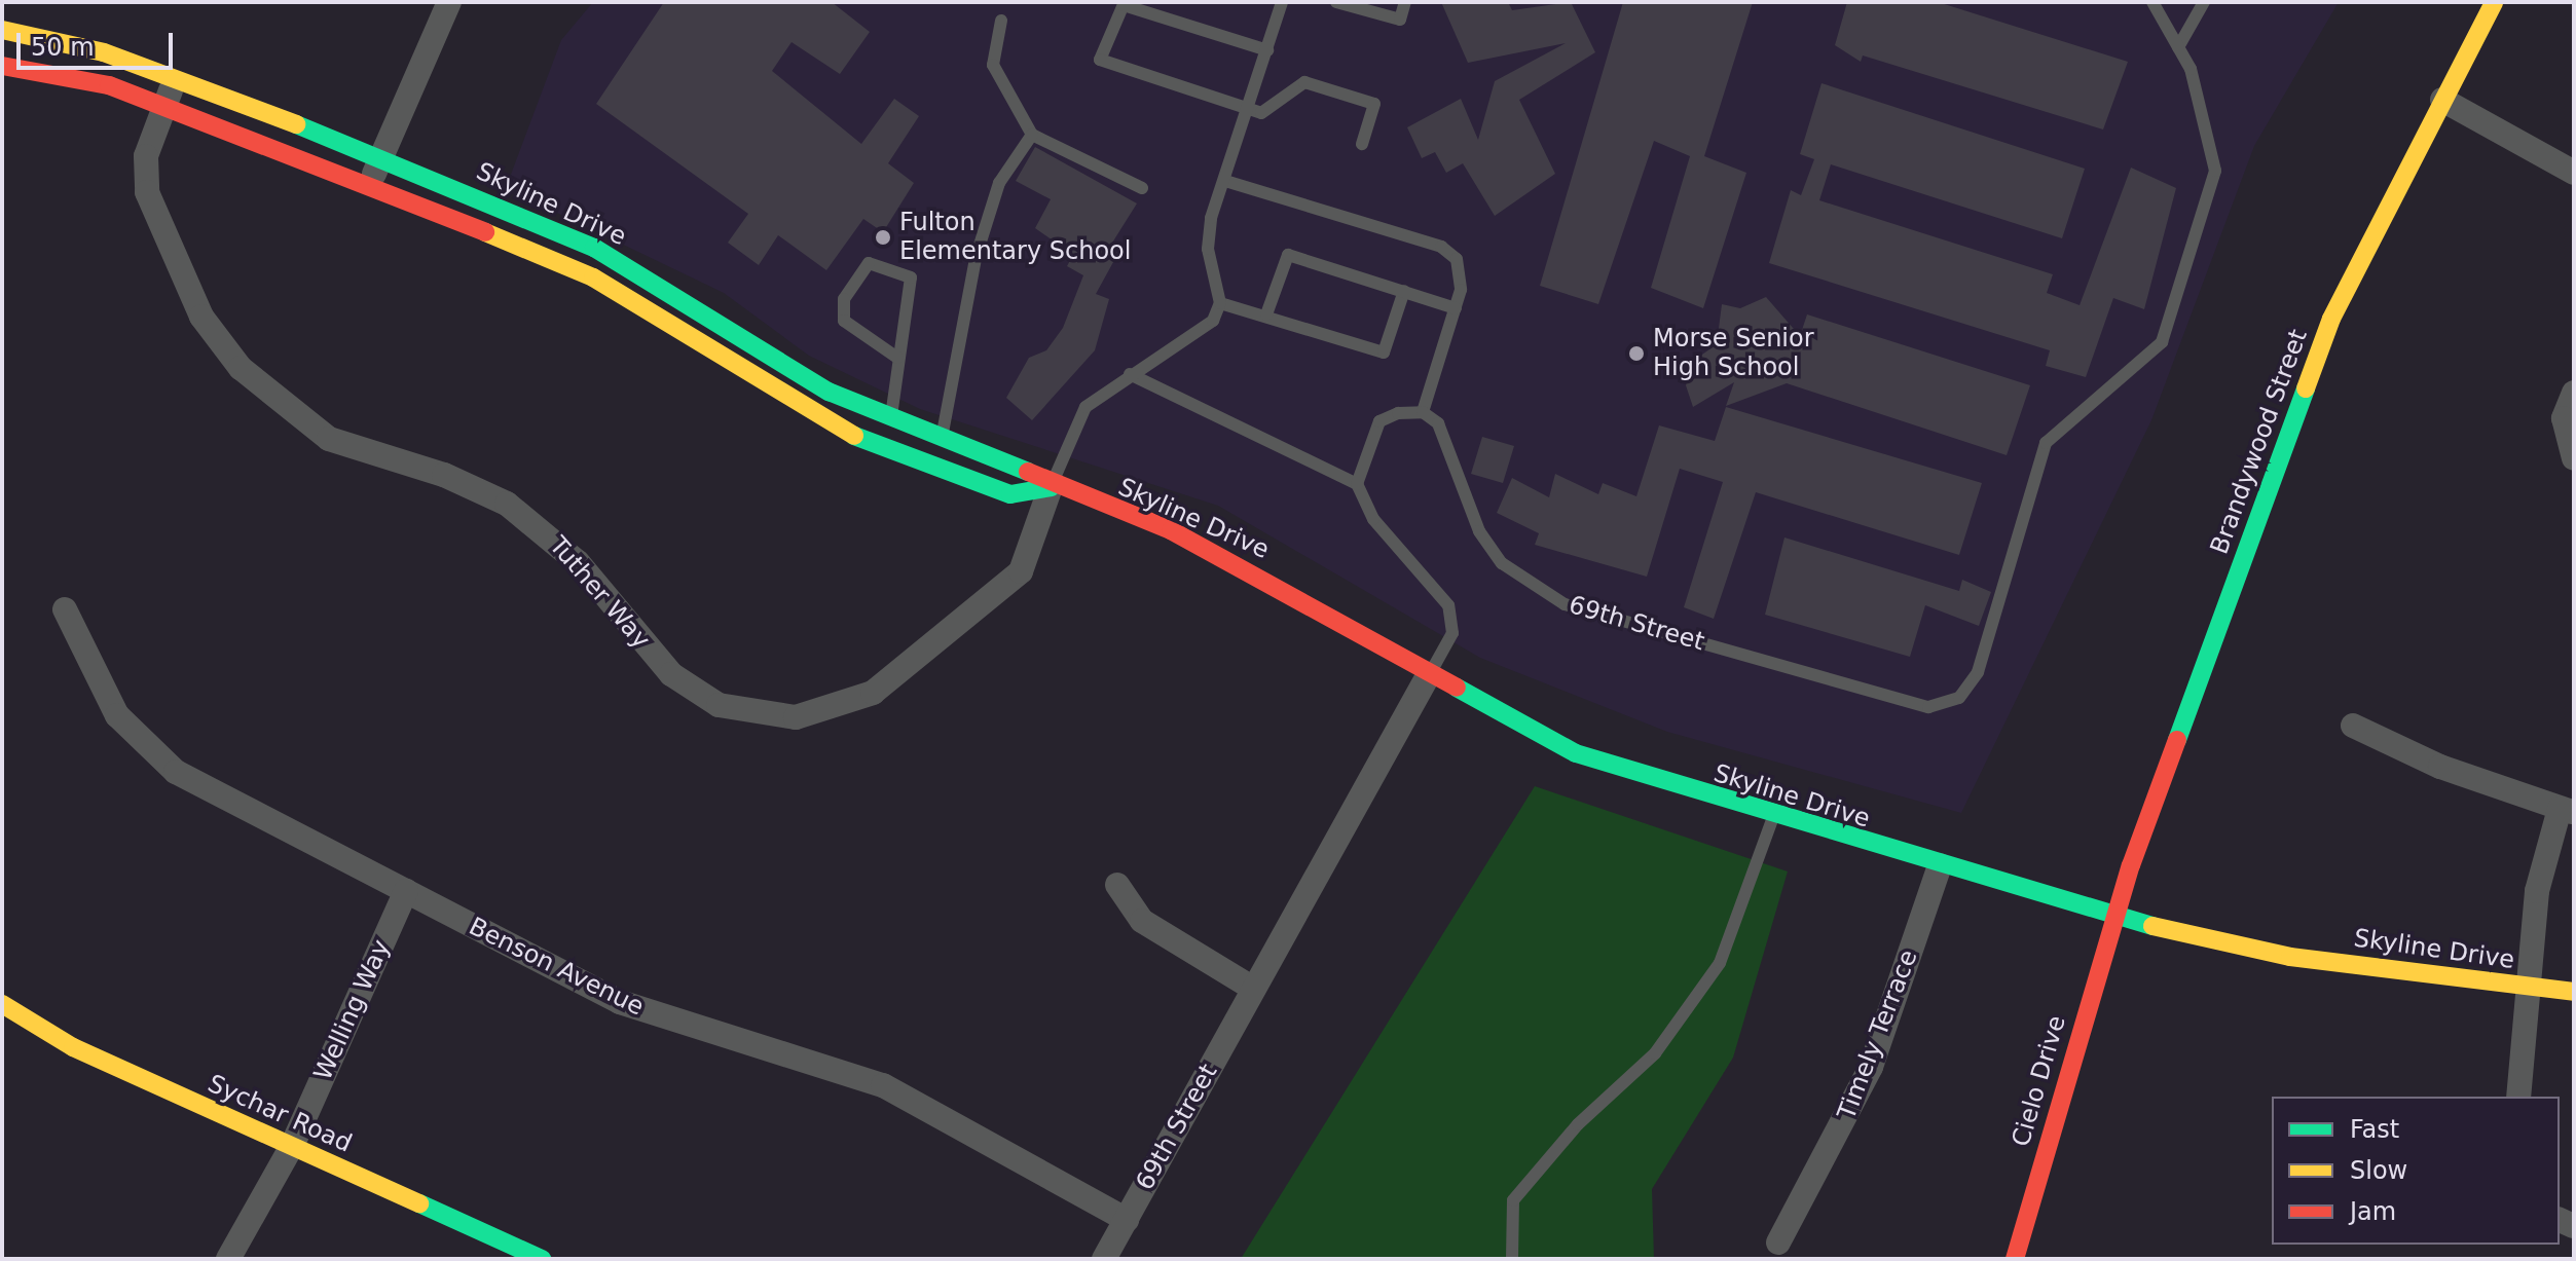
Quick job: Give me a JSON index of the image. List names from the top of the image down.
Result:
{
  "streets": {
    "main road": [
      "Skyline Drive",
      "Brandywood Street",
      "Cielo Drive",
      "Sychar Road"
    ],
    "street": [
      "Tuther Way",
      "69th Street",
      "Benson Avenue",
      "Welling Way",
      "Timely Terrace"
    ]
  },
  "crossings": [
    ["Skyline Drive", "Brandywood Street"],
    ["Skyline Drive", "Tuther Way"],
    ["Skyline Drive", "69th Street"],
    ["Skyline Drive", "Timely Terrace"],
    ["Skyline Drive", "Cielo Drive"],
    ["Brandywood Street", "Cielo Drive"],
    ["69th Street", "Benson Avenue"],
    ["Benson Avenue", "Welling Way"],
    ["Welling Way", "Sychar Road"]
  ],
  "places": ["Fulton Elementary School", "Morse Senior High School"],
  "legend": ["Fast", "Slow", "Jam"],
  "scale_bar": "50 m"
}
